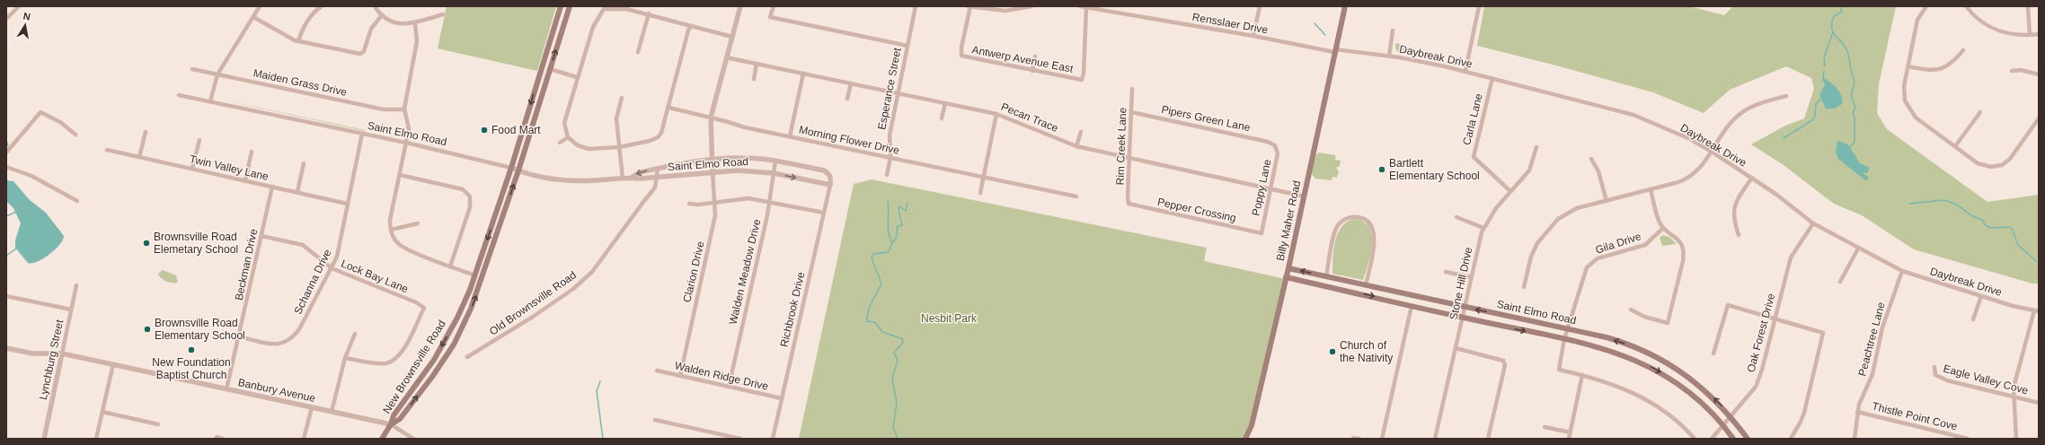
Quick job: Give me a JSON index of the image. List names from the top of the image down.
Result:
{
  "streets": {
    "main road": ["Saint Elmo Road", "Billy Maher Road", "New Brownsville Road"],
    "street": [
      "Rensslaer Drive",
      "Daybreak Drive",
      "Antwerp Avenue East",
      "Maiden Grass Drive",
      "Esperance Street",
      "Pecan Trace",
      "Pipers Green Lane",
      "Carla Lane",
      "Morning Flower Drive",
      "Rim Creek Lane",
      "Twin Valley Lane",
      "Poppy Lane",
      "Pepper Crossing",
      "Gila Drive",
      "Beckman Drive",
      "Clarion Drive",
      "Walden Meadow Drive",
      "Lock Bay Lane",
      "Schanna Drive",
      "Stone Hill Drive",
      "Old Brownsville Road",
      "Richbrook Drive",
      "Oak Forest Drive",
      "Peachtree Lane",
      "Lynchburg Street",
      "Walden Ridge Drive",
      "Eagle Valley Cove",
      "Banbury Avenue",
      "Thistle Point Cove"
    ]
  },
  "crossings": [
    ["Rensslaer Drive", "Daybreak Drive"],
    ["Rensslaer Drive", "Antwerp Avenue East"],
    ["Rensslaer Drive", "Billy Maher Road"],
    ["Daybreak Drive", "Carla Lane"],
    ["Daybreak Drive", "Billy Maher Road"],
    ["Daybreak Drive", "Oak Forest Drive"],
    ["Daybreak Drive", "Peachtree Lane"],
    ["Esperance Street", "Pecan Trace"],
    ["Esperance Street", "Morning Flower Drive"],
    ["Pecan Trace", "Rim Creek Lane"],
    ["Pecan Trace", "Poppy Lane"],
    ["Pecan Trace", "Billy Maher Road"],
    ["Pipers Green Lane", "Rim Creek Lane"],
    ["Pipers Green Lane", "Poppy Lane"],
    ["Carla Lane", "Stone Hill Drive"],
    ["Saint Elmo Road", "Billy Maher Road"],
    ["Saint Elmo Road", "Gila Drive"],
    ["Saint Elmo Road", "Clarion Drive"],
    ["Saint Elmo Road", "Walden Meadow Drive"],
    ["Saint Elmo Road", "Schanna Drive"],
    ["Saint Elmo Road", "Stone Hill Drive"],
    ["Saint Elmo Road", "Old Brownsville Road"],
    ["Saint Elmo Road", "Richbrook Drive"],
    ["Saint Elmo Road", "Oak Forest Drive"],
    ["Saint Elmo Road", "New Brownsville Road"],
    ["Rim Creek Lane", "Pepper Crossing"],
    ["Twin Valley Lane", "Beckman Drive"],
    ["Twin Valley Lane", "Schanna Drive"],
    ["Poppy Lane", "Pepper Crossing"],
    ["Beckman Drive", "Lock Bay Lane"],
    ["Beckman Drive", "Schanna Drive"],
    ["Beckman Drive", "Banbury Avenue"],
    ["Clarion Drive", "Walden Ridge Drive"],
    ["Walden Meadow Drive", "Walden Ridge Drive"],
    ["Lock Bay Lane", "Schanna Drive"],
    ["Richbrook Drive", "Walden Ridge Drive"],
    ["Peachtree Lane", "Thistle Point Cove"],
    ["Lynchburg Street", "Banbury Avenue"],
    ["New Brownsville Road", "Banbury Avenue"]
  ],
  "parks": ["Nesbit Park"],
  "places": [
    "Food Mart",
    "Bartlett Elementary School",
    "Brownsville Road Elemetary School",
    "Brownsville Road Elementary School",
    "New Foundation Baptist Church",
    "Church of the Nativity"
  ],
  "north": "top"
}
